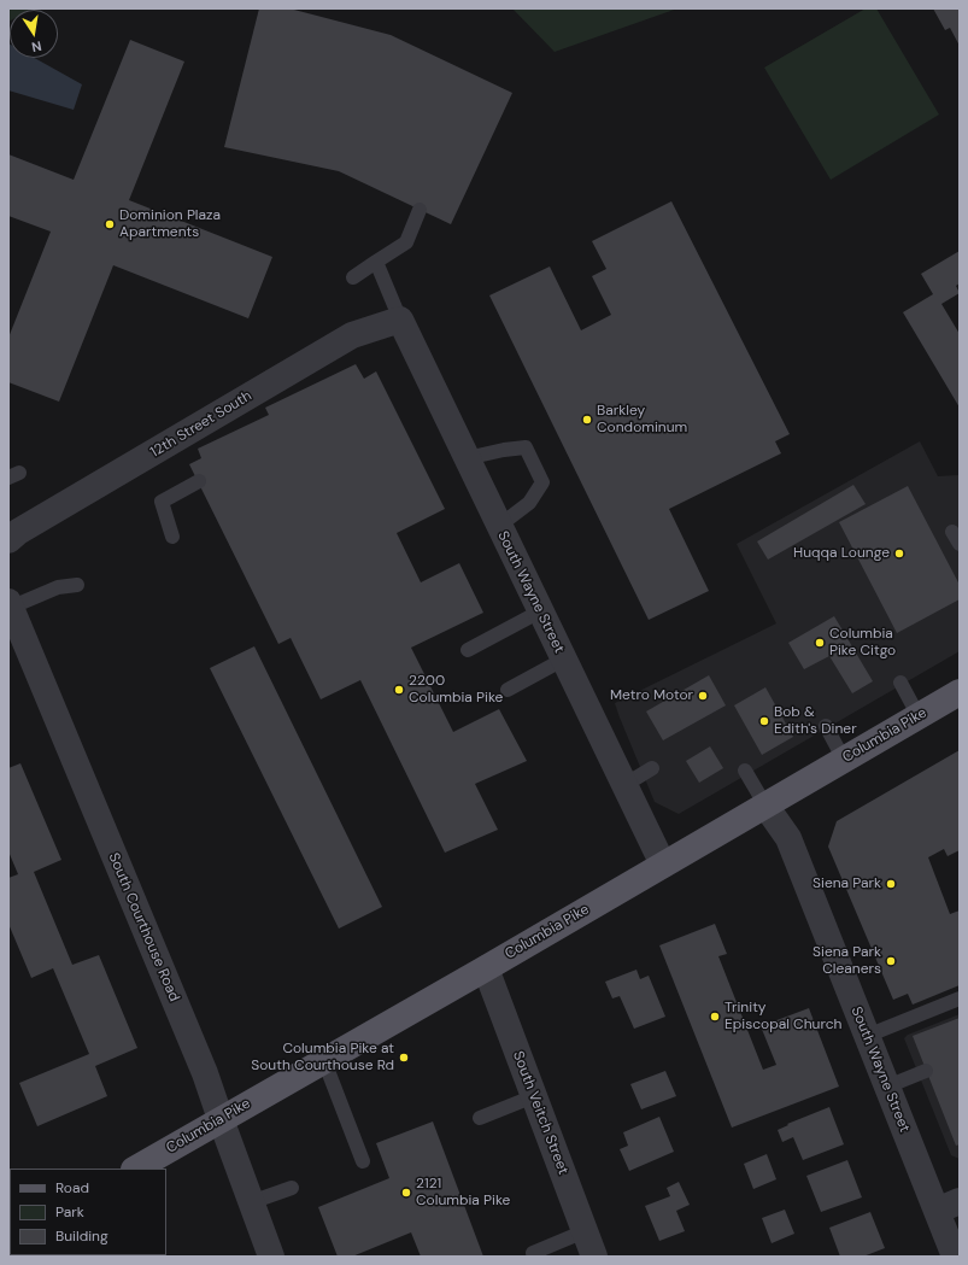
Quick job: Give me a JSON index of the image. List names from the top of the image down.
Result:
{
  "streets": {
    "main road": ["Columbia Pike"],
    "street": [
      "12th Street South",
      "South Wayne Street",
      "South Courthouse Road",
      "South Veitch Street"
    ]
  },
  "crossings": [
    ["12th Street South", "South Wayne Street"],
    ["South Wayne Street", "Columbia Pike"],
    ["Columbia Pike", "South Courthouse Road"],
    ["Columbia Pike", "South Veitch Street"]
  ],
  "places": [
    "Dominion Plaza Apartments",
    "Barkley Condominum",
    "Huqqa Lounge",
    "Columbia Pike Citgo",
    "2200 Columbia Pike",
    "Metro Motor",
    "Bob & Edith's Diner",
    "Siena Park",
    "Siena Park Cleaners",
    "Trinity Episcopal Church",
    "Columbia Pike at South Courthouse Rd",
    "2121 Columbia Pike"
  ],
  "legend": ["Road", "Park", "Building"],
  "north": "bottom"
}
